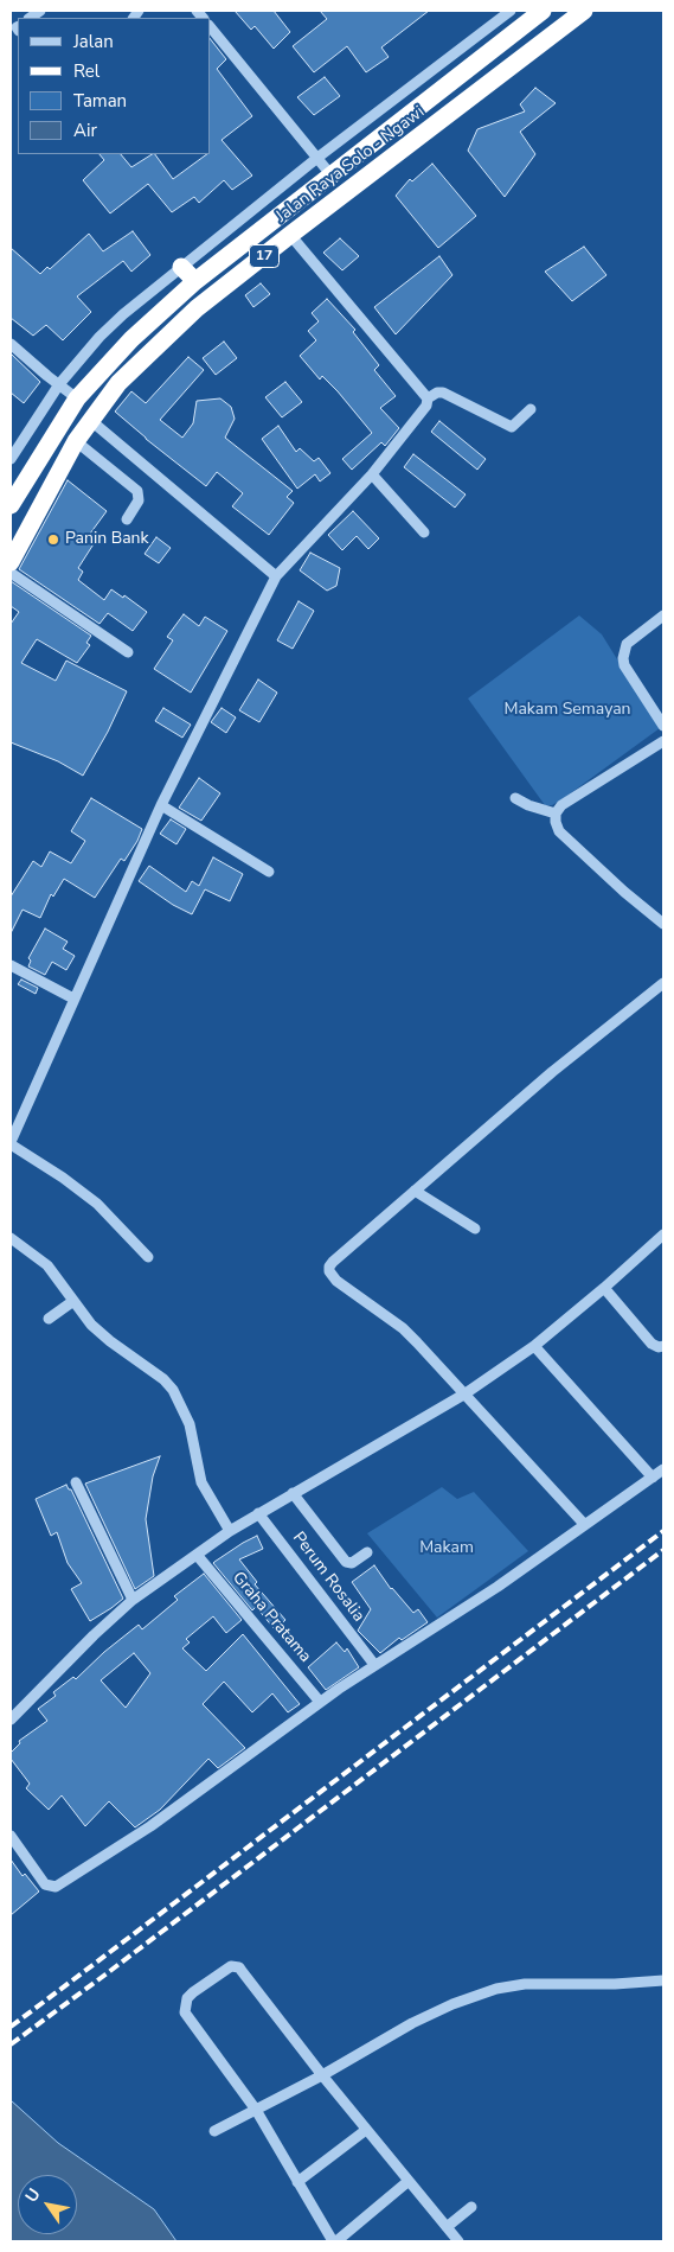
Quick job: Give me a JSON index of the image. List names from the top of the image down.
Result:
{
  "streets": {
    "highway": ["Jalan Raya Solo - Ngawi", "17"],
    "street": ["Perum Rosalia", "Graha Pratama"]
  },
  "parks": ["Makam Semayan", "Makam"],
  "places": ["Panin Bank"],
  "legend": [
    "Jalan",
    "Rel",
    "Taman",
    "Air"
  ],
  "north": "top left"
}
